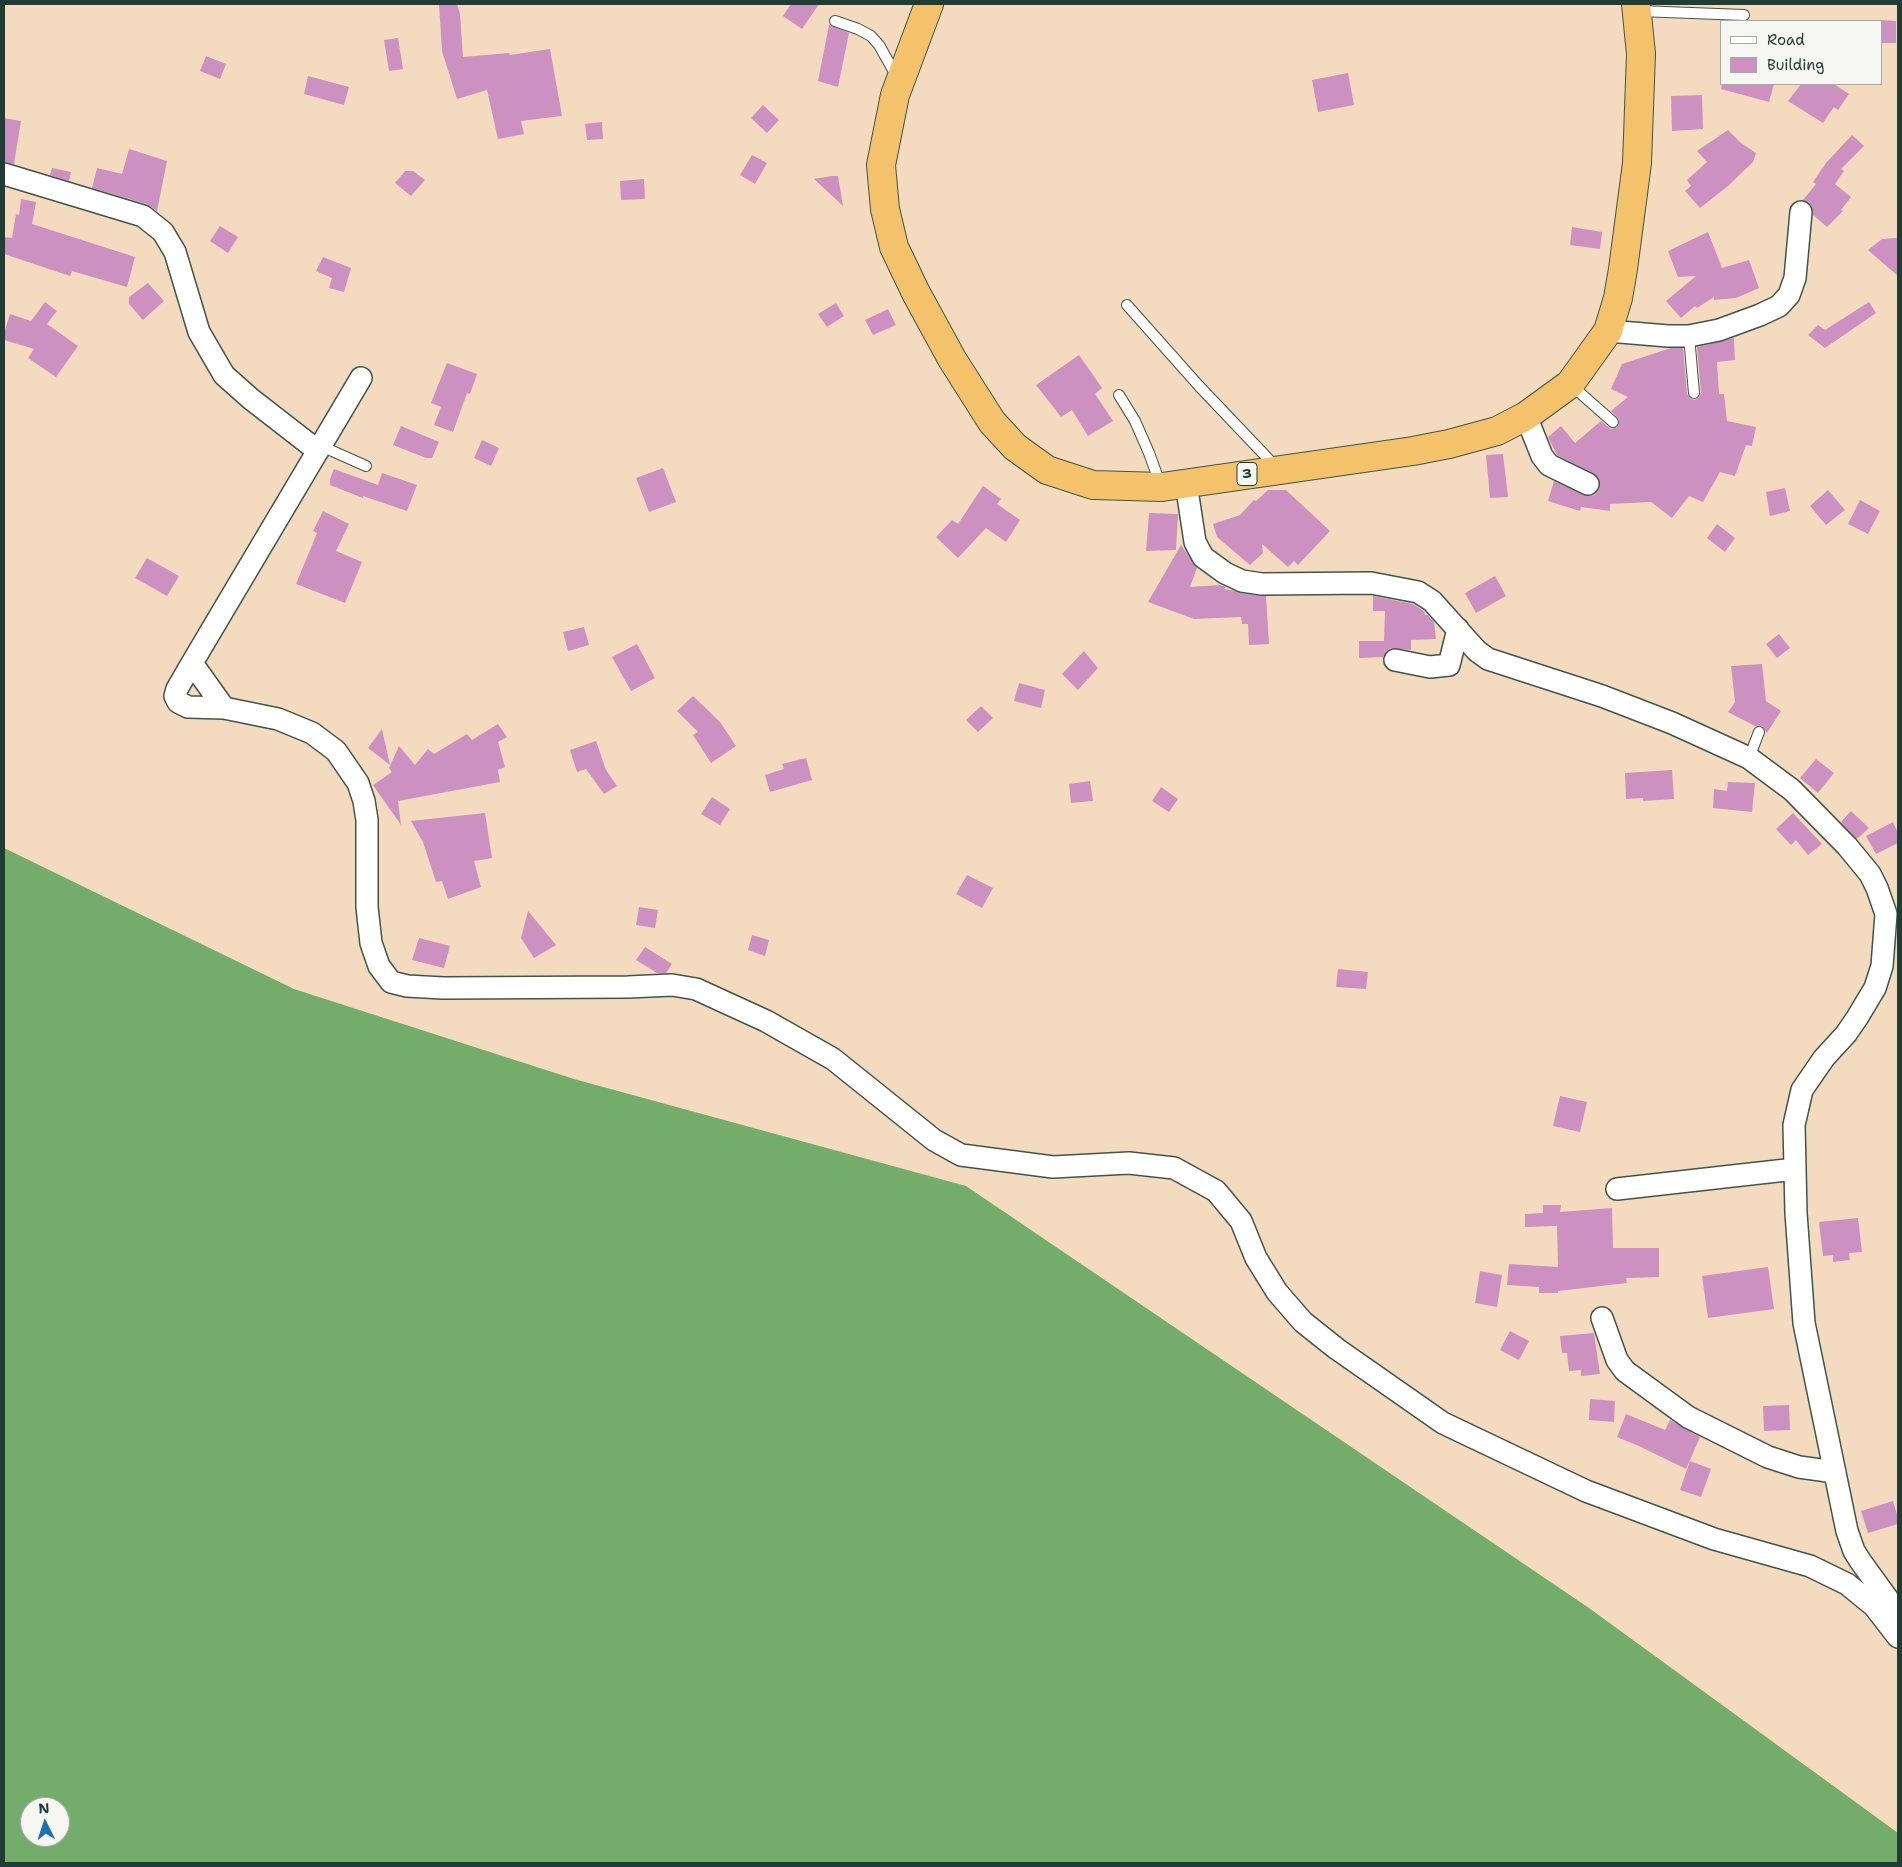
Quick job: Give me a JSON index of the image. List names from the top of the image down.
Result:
{
  "streets": {
    "highway": ["3"]
  },
  "legend": ["Road", "Building"],
  "north": "top"
}
